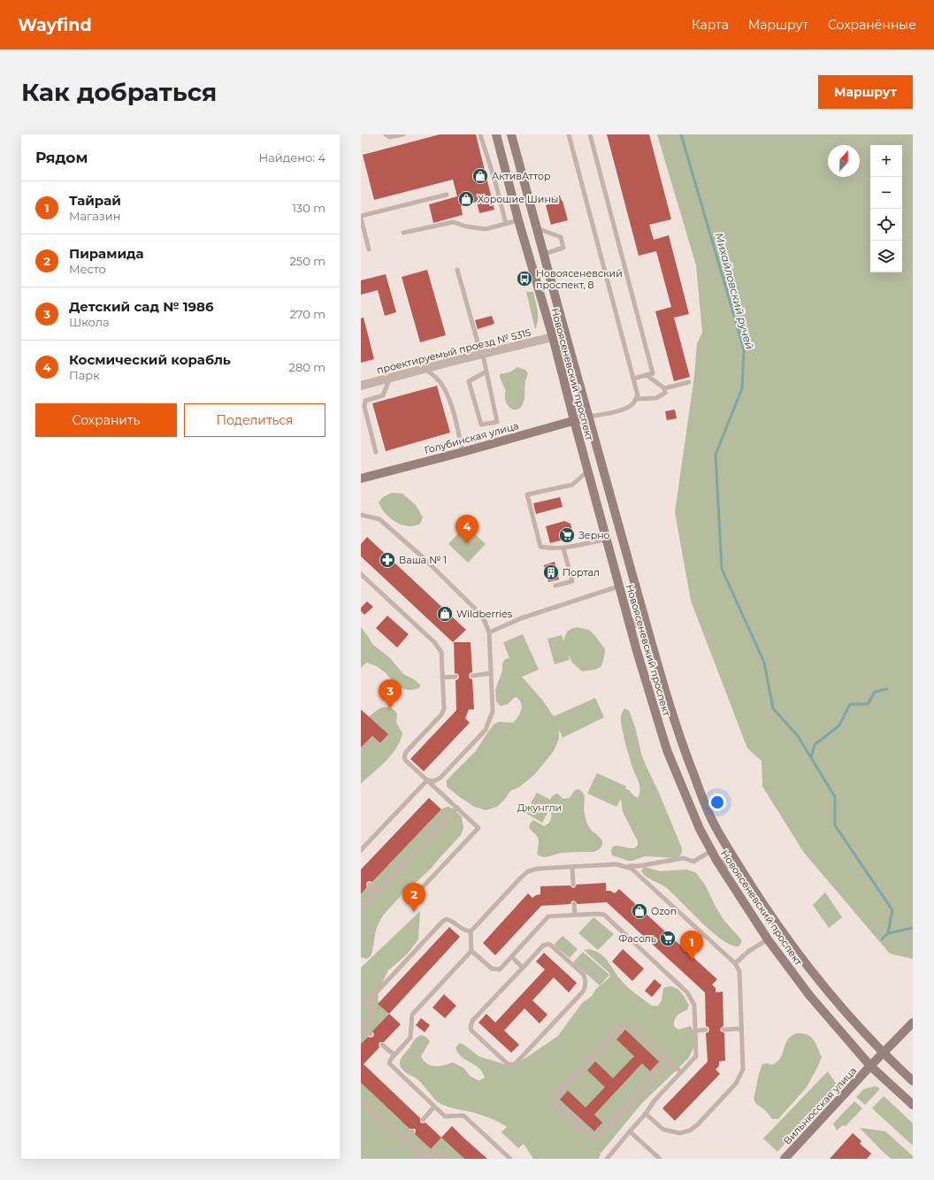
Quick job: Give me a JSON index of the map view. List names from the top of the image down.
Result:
{
  "streets": {
    "main road": ["Новоясеневский проспект", "Голубинская улица", "Вильнюсская улица"],
    "street": ["проектируемый проезд № 5315"]
  },
  "crossings": [
    ["проектируемый проезд № 5315", "Новоясеневский проспект"],
    ["Новоясеневский проспект", "Голубинская улица"],
    ["Новоясеневский проспект", "Вильнюсская улица"]
  ],
  "water": ["Михайловский ручей"],
  "parks": ["Джунгли"],
  "places": {
    "shop": [
      "АктивАттор",
      "Хорошие Шины",
      "Wildberries",
      "Ozon"
    ],
    "bus stop": ["Новоясеневский проспект, 8"],
    "supermarket": ["Зерно", "Фасоль"],
    "pharmacy": ["Ваша № 1"],
    "building": ["Портал"]
  },
  "north": "top",
  "page": {
    "header": "Wayfind",
    "nav": ["Карта", "Маршрут", "Сохранённые"],
    "buttons": [
      "Маршрут",
      ["Сохранить", "Поделиться"]
    ],
    "title": "Как добраться",
    "heading": ["Рядом", "Найдено: 4"],
    "map_buttons": ["+", "−"],
    "list": [
      {
        "mark": "1",
        "name": "Тайрай",
        "note": "Магазин",
        "value": "130 m"
      },
      {
        "mark": "2",
        "name": "Пирамида",
        "note": "Место",
        "value": "250 m"
      },
      {
        "mark": "3",
        "name": "Детский сад № 1986",
        "note": "Школа",
        "value": "270 m"
      },
      {
        "mark": "4",
        "name": "Космический корабль",
        "note": "Парк",
        "value": "280 m"
      }
    ],
    "pins": [
      "4",
      "3",
      "2",
      "1"
    ]
  }
}
